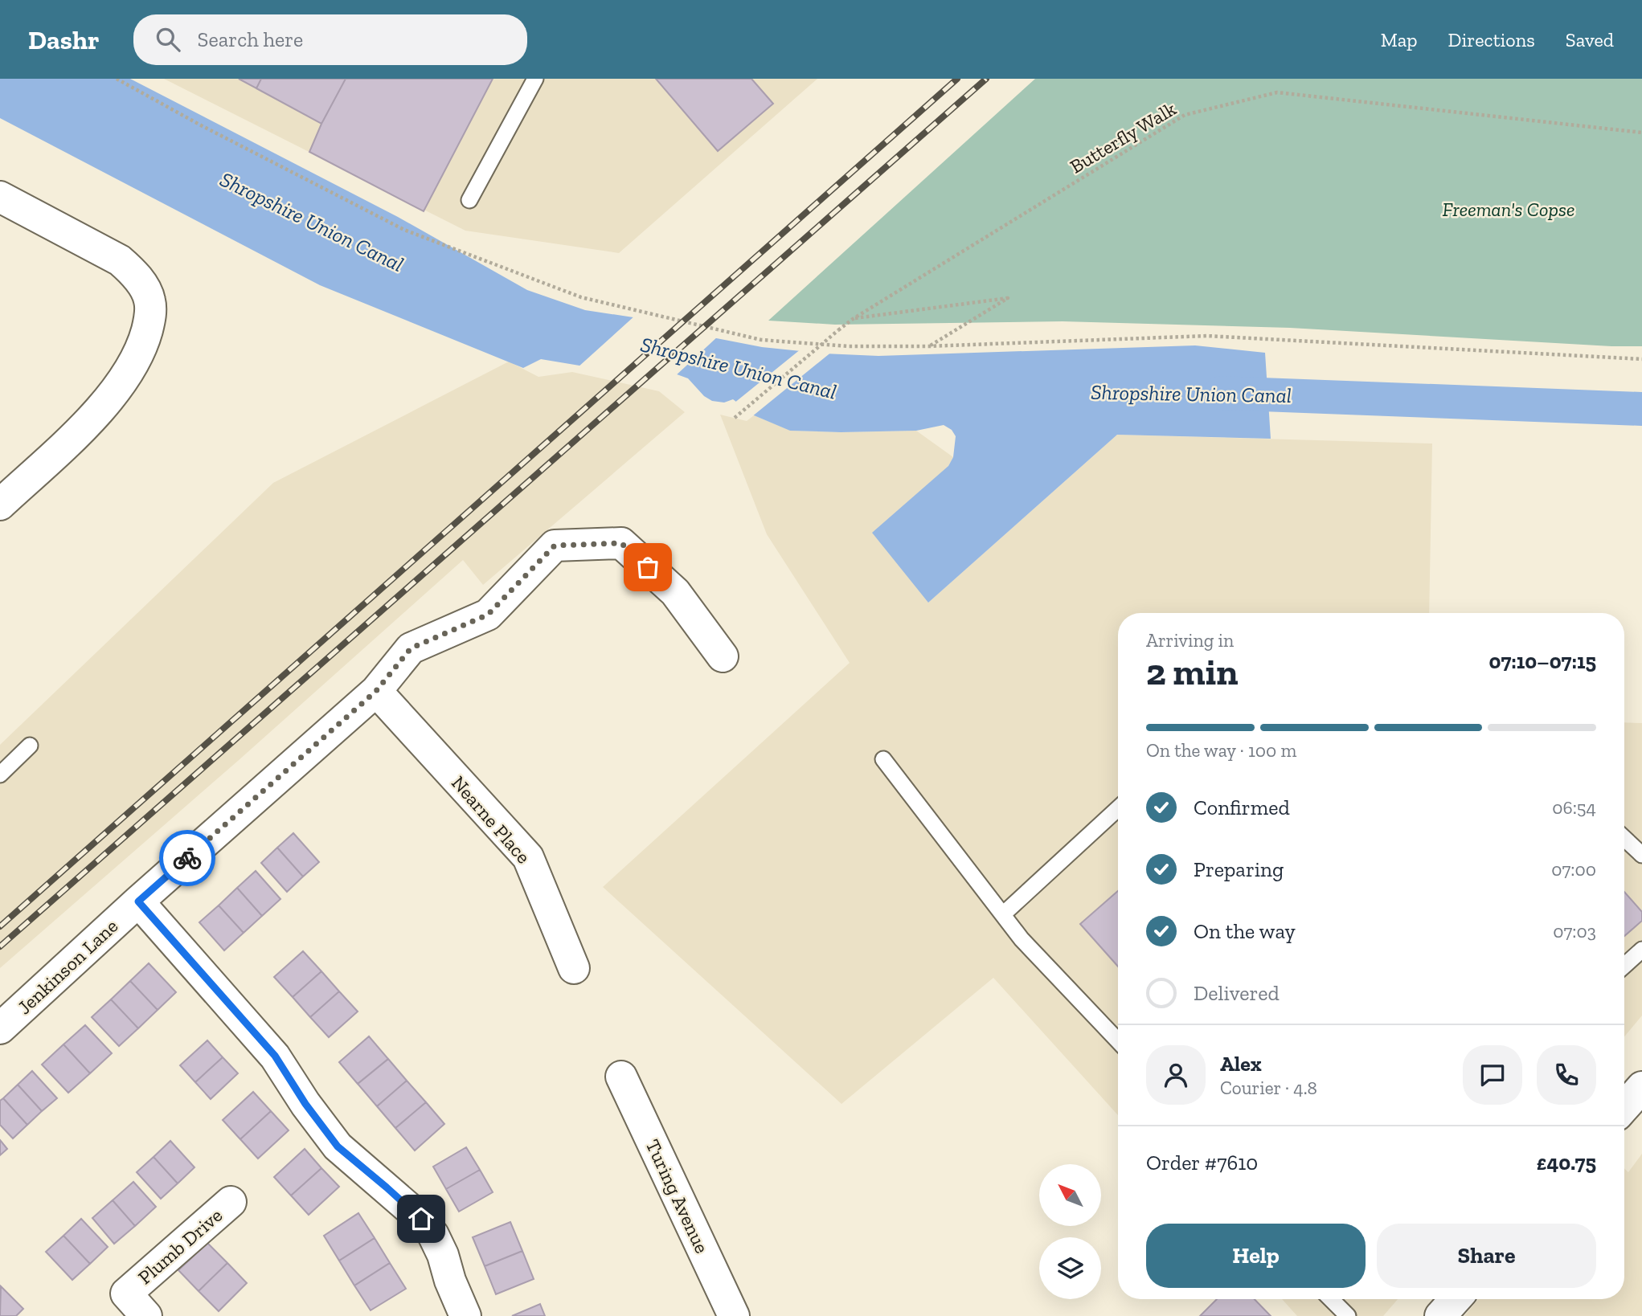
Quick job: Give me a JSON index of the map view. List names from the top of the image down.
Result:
{
  "streets": {
    "street": [
      "Nearne Place",
      "Jenkinson Lane",
      "Turing Avenue",
      "Plumb Drive"
    ],
    "path": ["Butterfly Walk"]
  },
  "crossings": [
    ["Nearne Place", "Jenkinson Lane"]
  ],
  "water": ["Shropshire Union Canal"],
  "parks": ["Freeman's Copse"],
  "north": "top left",
  "page": {
    "header": "Dashr",
    "search": "Search here",
    "nav": ["Map", "Directions", "Saved"],
    "heading": ["2 min", "Arriving in", "07:10–07:15"],
    "panel": [
      "Alex",
      "Courier · 4.8",
      "Order #7610",
      "£40.75"
    ],
    "bar": "On the way · 100 m",
    "list": [
      ["Confirmed", "06:54"],
      ["Preparing", "07:00"],
      ["On the way", "07:03"],
      "Delivered"
    ],
    "buttons": ["Help", "Share"]
  }
}
